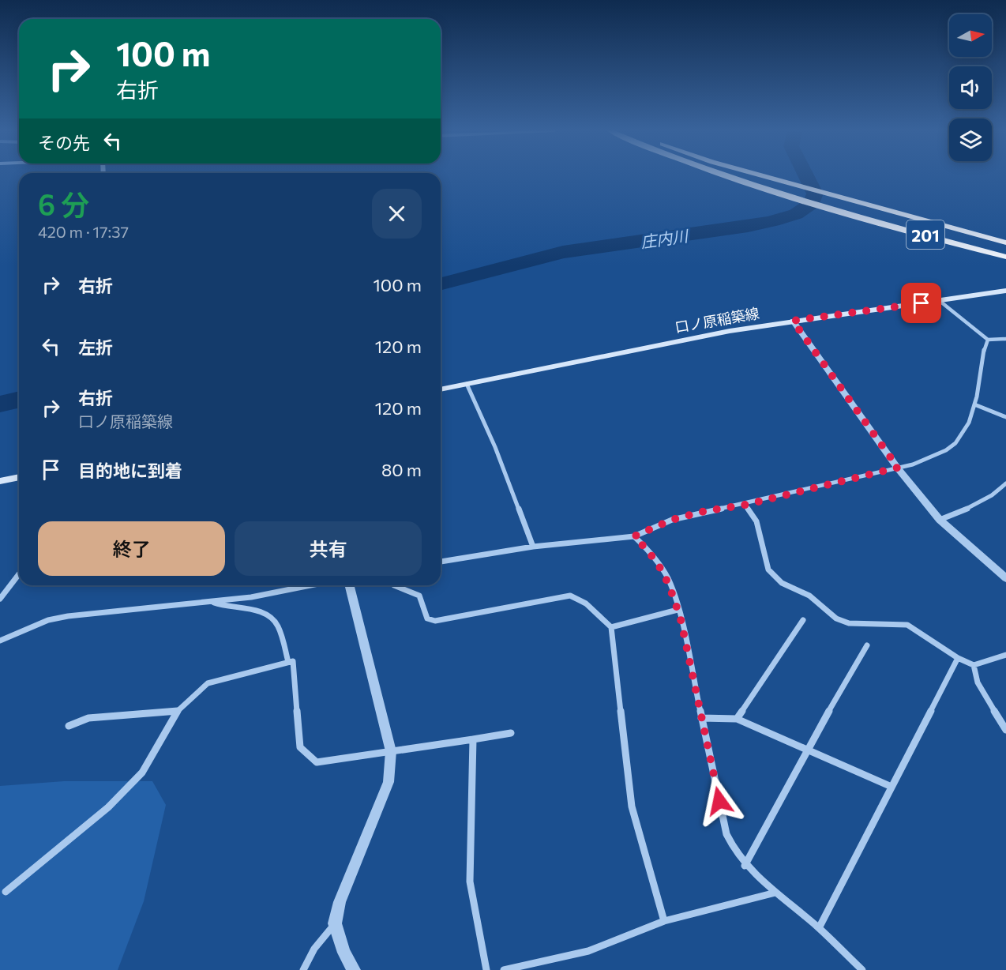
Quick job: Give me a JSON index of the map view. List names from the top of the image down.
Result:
{
  "streets": {
    "highway": ["201"],
    "main road": ["口ノ原稲築線"]
  },
  "water": ["庄内川"],
  "north": "right",
  "page": {
    "turn": ["100 m", "右折"],
    "then": "その先",
    "heading": ["6 分", "420 m · 17:37"],
    "list": [
      {
        "name": "右折",
        "value": "100 m"
      },
      {
        "name": "左折",
        "value": "120 m"
      },
      {
        "name": "右折",
        "note": "口ノ原稲築線",
        "value": "120 m"
      },
      {
        "name": "目的地に到着",
        "value": "80 m"
      }
    ],
    "buttons": ["終了", "共有"]
  }
}
